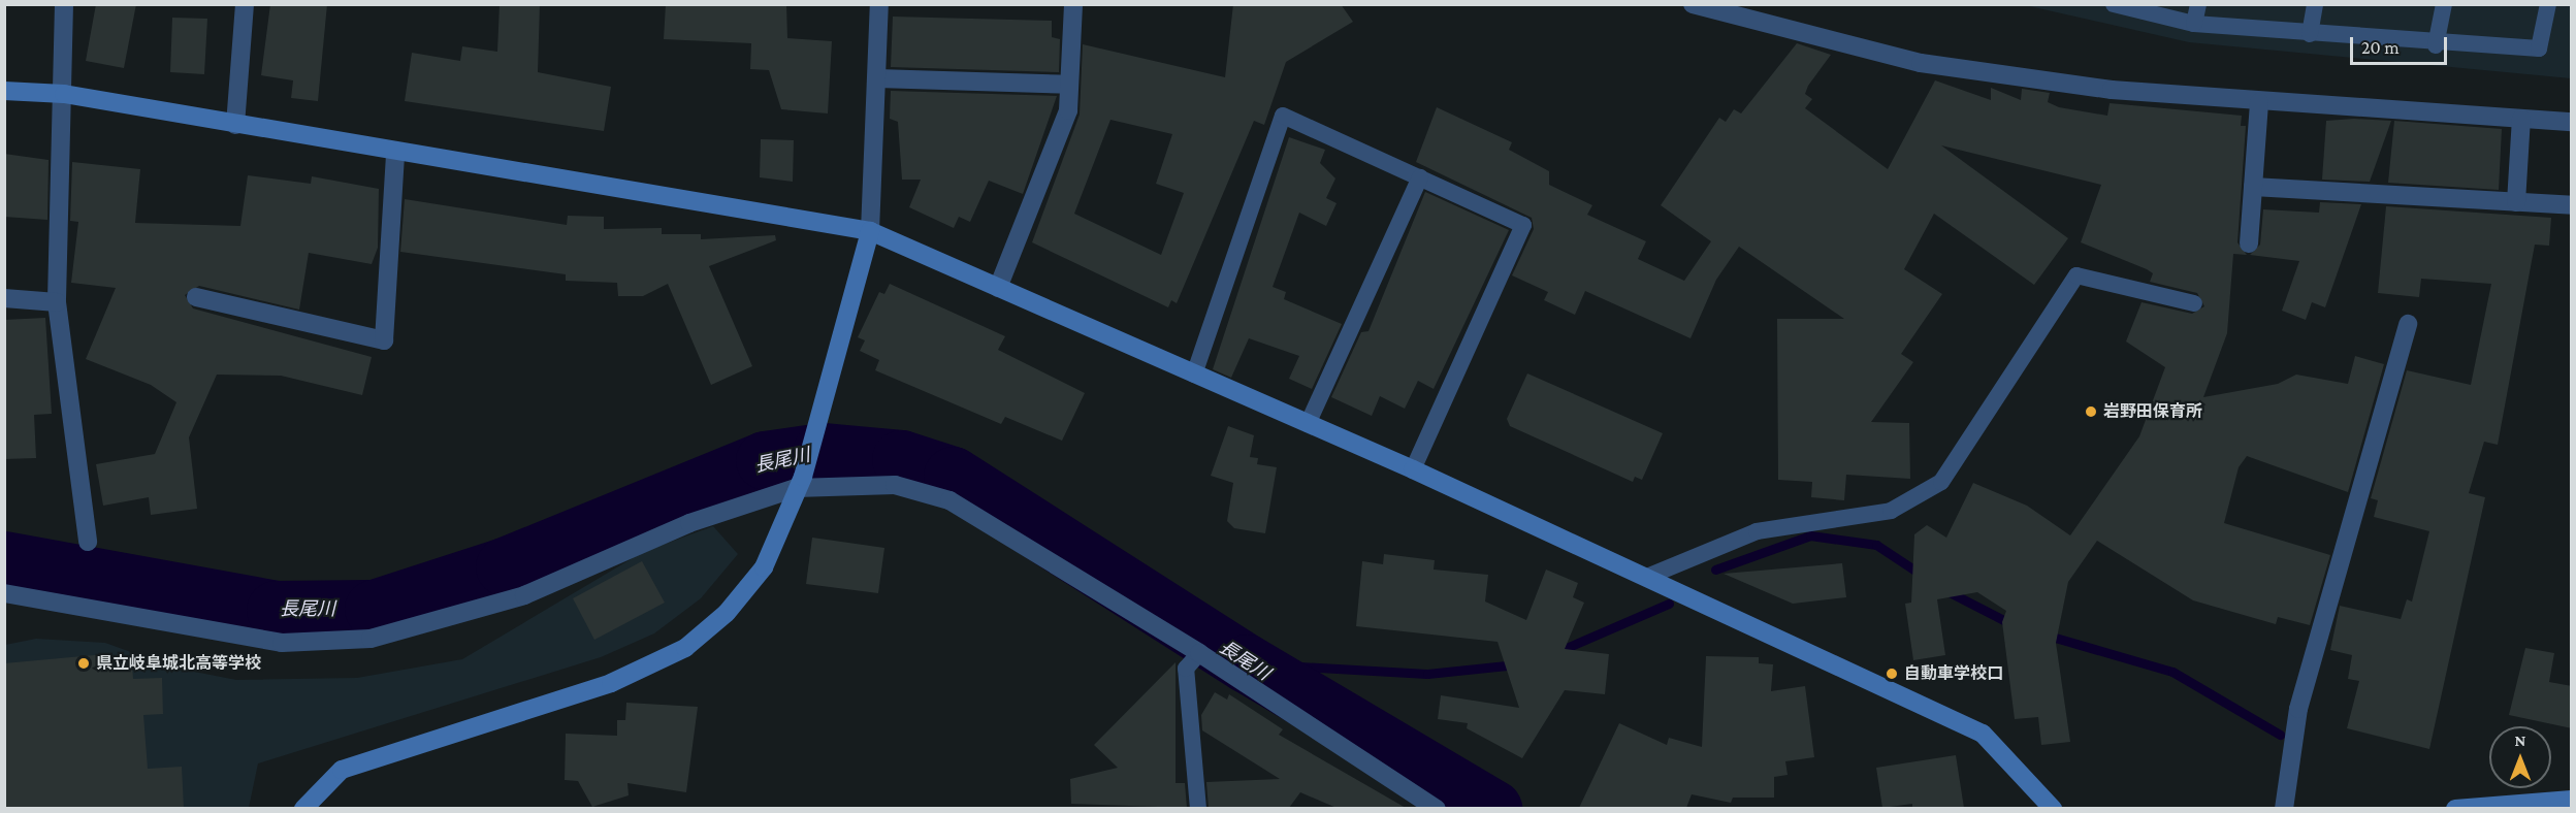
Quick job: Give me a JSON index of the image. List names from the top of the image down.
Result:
{
  "water": ["長尾川"],
  "places": ["岩野田保育所", "県立岐阜城北高等学校", "自動車学校口"],
  "scale_bar": "20 m",
  "north": "top"
}
